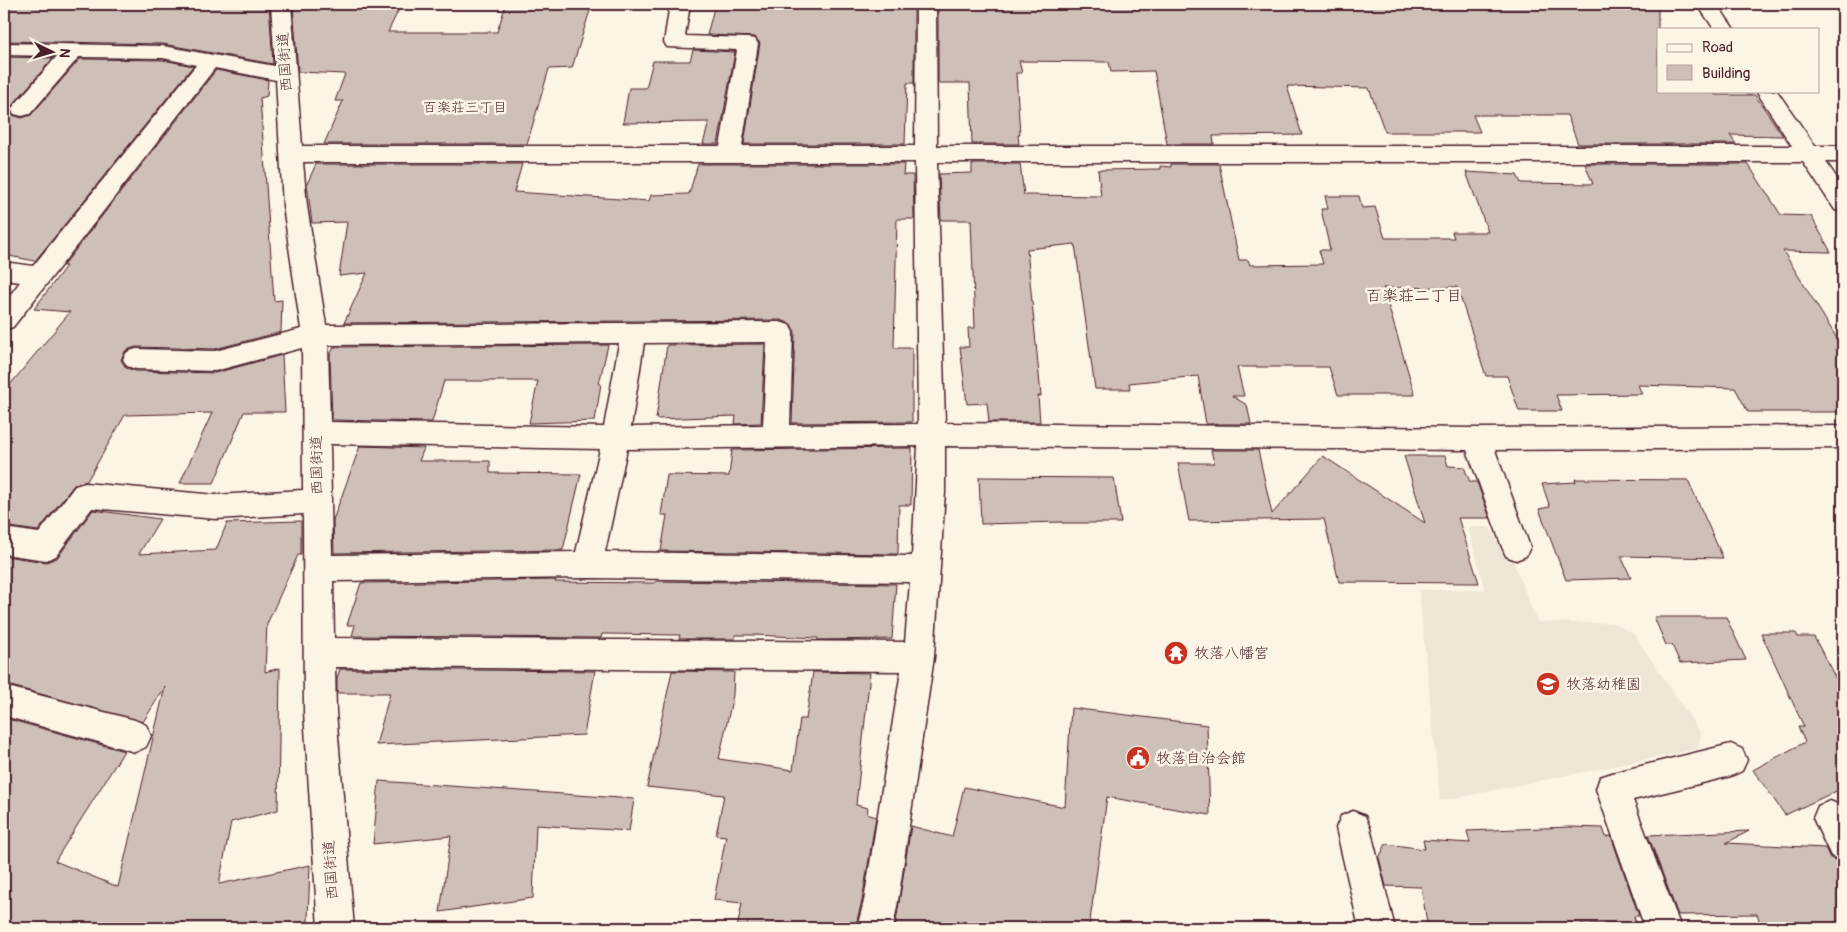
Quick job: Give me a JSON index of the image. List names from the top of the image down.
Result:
{
  "streets": {
    "street": ["西国街道"]
  },
  "districts": ["百楽荘三丁目", "百楽荘二丁目"],
  "places": {
    "temple": ["牧落八幡宮"],
    "school or university": ["牧落幼稚園"],
    "public building": ["牧落自治会館"]
  },
  "legend": ["Road", "Building"],
  "north": "right"
}
